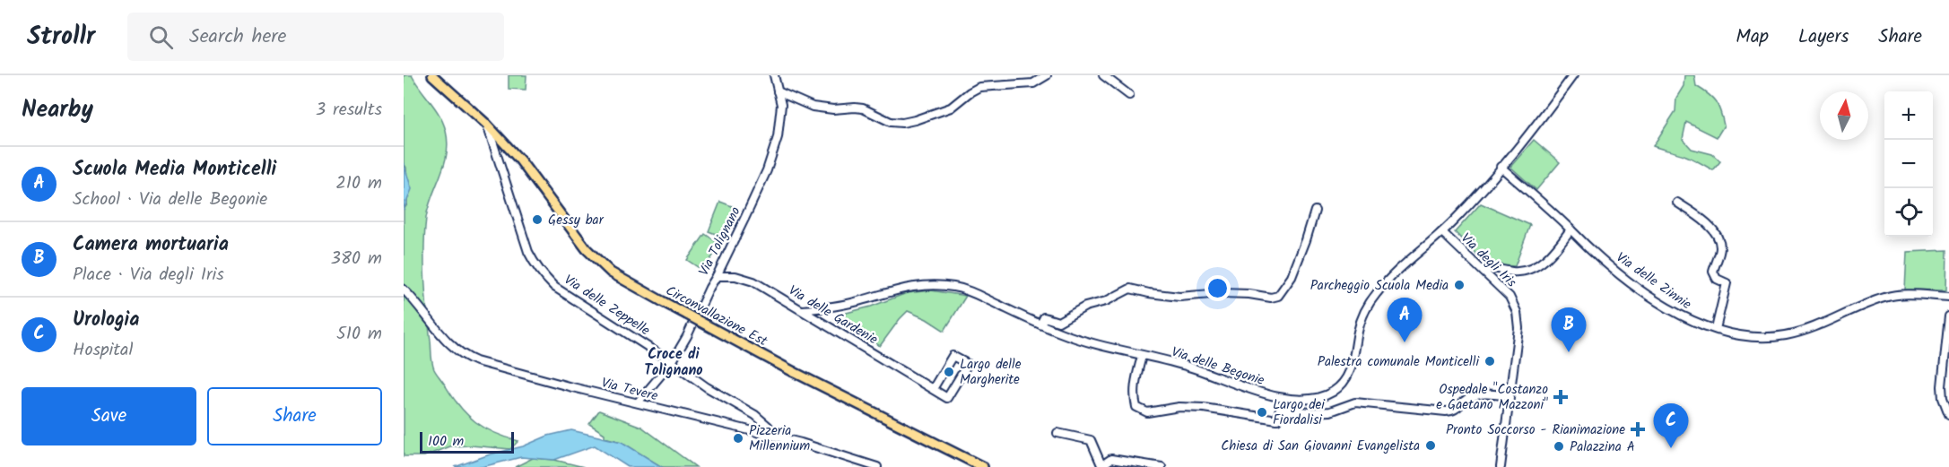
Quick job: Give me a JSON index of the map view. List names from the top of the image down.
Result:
{
  "streets": {
    "main road": ["Circonvallazione Est"],
    "street": [
      "Via Tolignano",
      "Via degli Iris",
      "Via delle Zinnie",
      "Via delle Zeppelle",
      "Via delle Gardenie",
      "Via delle Begonie",
      "Via Tevere"
    ]
  },
  "crossings": [
    ["Via Tolignano", "Via delle Zeppelle"],
    ["Via Tolignano", "Via delle Gardenie"],
    ["Via Tolignano", "Via Tevere"],
    ["Via degli Iris", "Via delle Begonie"],
    ["Via delle Zinnie", "Via delle Begonie"],
    ["Via delle Zeppelle", "Circonvallazione Est"],
    ["Via delle Zeppelle", "Via Tevere"],
    ["Via delle Gardenie", "Via delle Begonie"]
  ],
  "districts": ["Croce di Tolignano"],
  "places": {
    "other": [
      "Gessy bar",
      "Parcheggio Scuola Media",
      "Palestra comunale Monticelli",
      "Largo delle Margherite",
      "Largo dei Fiordalisi",
      "Pizzeria Millennium",
      "Chiesa di San Giovanni Evangelista",
      "Palazzina A"
    ],
    "health": ["Ospedale \"Costanzo e Gaetano Mazzoni\"", "Pronto Soccorso - Rianimazione"]
  },
  "scale_bar": "100 m",
  "north": "top",
  "page": {
    "header": "Strollr",
    "search": "Search here",
    "nav": ["Map", "Layers", "Share"],
    "heading": ["Nearby", "3 results"],
    "map_buttons": ["+", "−"],
    "list": [
      {
        "mark": "A",
        "name": "Scuola Media Monticelli",
        "note": "School · Via delle Begonie",
        "value": "210 m"
      },
      {
        "mark": "B",
        "name": "Camera mortuaria",
        "note": "Place · Via degli Iris",
        "value": "380 m"
      },
      {
        "mark": "C",
        "name": "Urologia",
        "note": "Hospital",
        "value": "510 m"
      }
    ],
    "pins": ["A", "B", "C"],
    "buttons": ["Save", "Share"],
    "scale": "100 m"
  }
}
